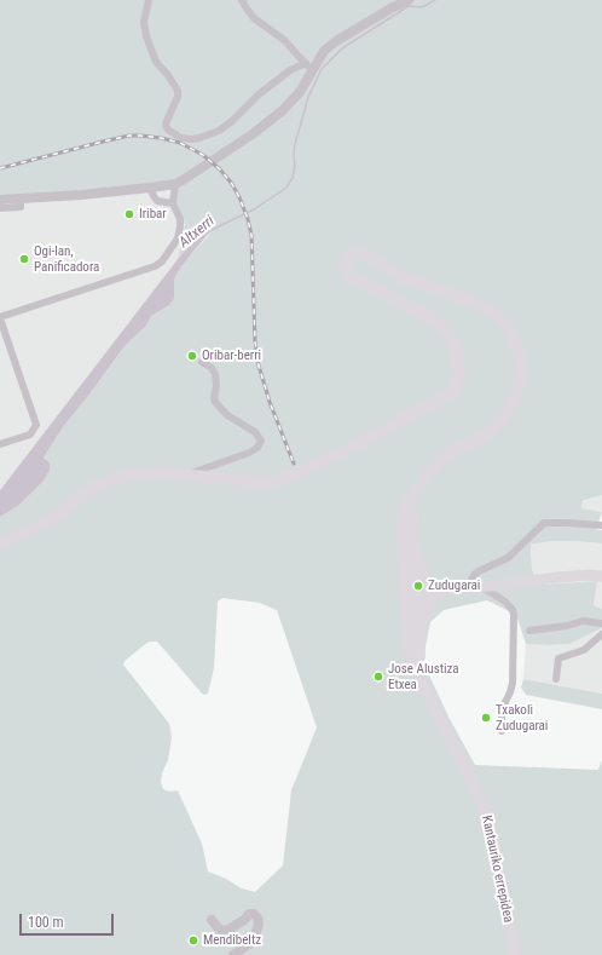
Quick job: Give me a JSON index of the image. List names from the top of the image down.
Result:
{
  "streets": {
    "highway": ["Kantauriko errepidea"]
  },
  "water": ["Altxerri"],
  "places": [
    "Iribar",
    "Ogi-lan, Panificadora",
    "Oribar-berri",
    "Zudugarai",
    "Jose Alustiza Etxea",
    "Txakoli Zudugarai",
    "Mendibeltz"
  ],
  "scale_bar": "100 m"
}
